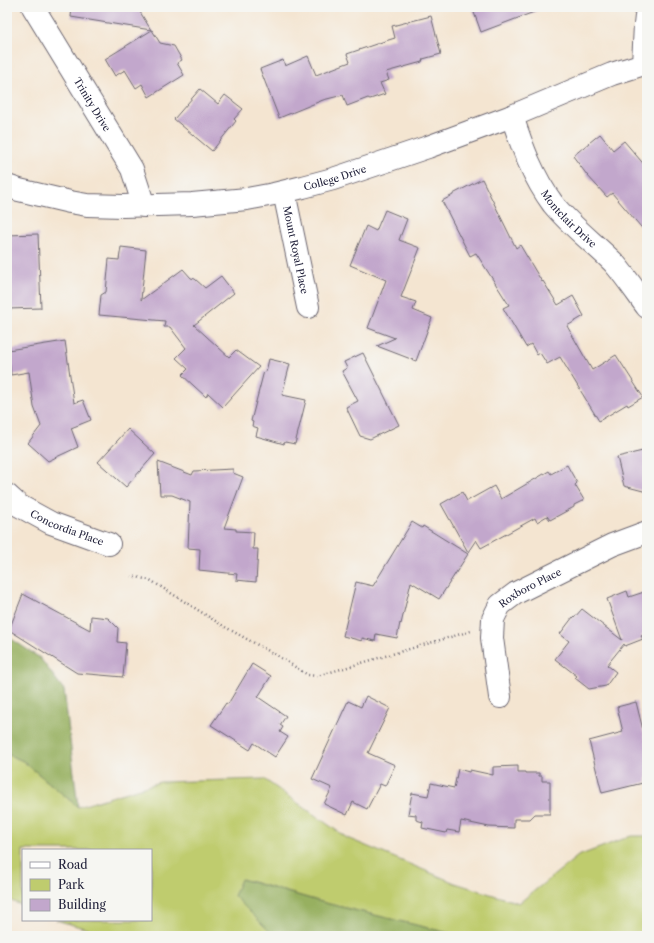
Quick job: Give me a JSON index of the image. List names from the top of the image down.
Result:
{
  "streets": {
    "street": [
      "Trinity Drive",
      "College Drive",
      "Montclair Drive",
      "Mount Royal Place",
      "Concordia Place",
      "Roxboro Place"
    ]
  },
  "crossings": [
    ["Trinity Drive", "College Drive"],
    ["College Drive", "Montclair Drive"],
    ["College Drive", "Mount Royal Place"]
  ],
  "legend": ["Road", "Park", "Building"]
}
